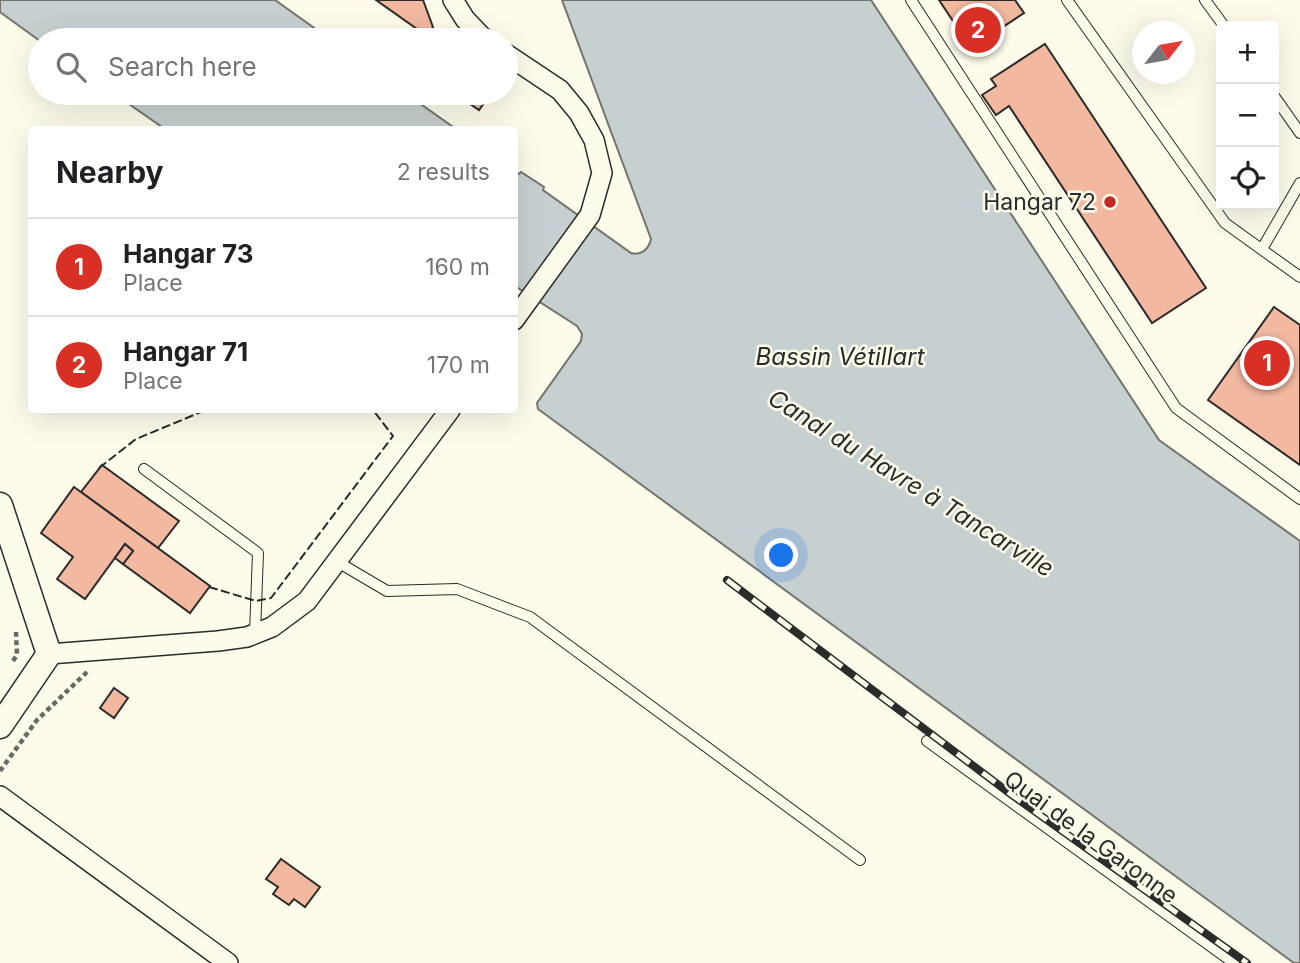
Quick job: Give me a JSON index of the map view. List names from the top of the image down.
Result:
{
  "streets": {
    "lane": ["Quai de la Garonne"]
  },
  "water": ["Bassin Vétillart", "Canal du Havre à Tancarville"],
  "places": ["Hangar 72"],
  "north": "top right",
  "page": {
    "pins": ["2", "1"],
    "map_buttons": ["+", "−"],
    "search": "Search here",
    "heading": ["Nearby", "2 results"],
    "list": [
      {
        "mark": "1",
        "name": "Hangar 73",
        "note": "Place",
        "value": "160 m"
      },
      {
        "mark": "2",
        "name": "Hangar 71",
        "note": "Place",
        "value": "170 m"
      }
    ]
  }
}
